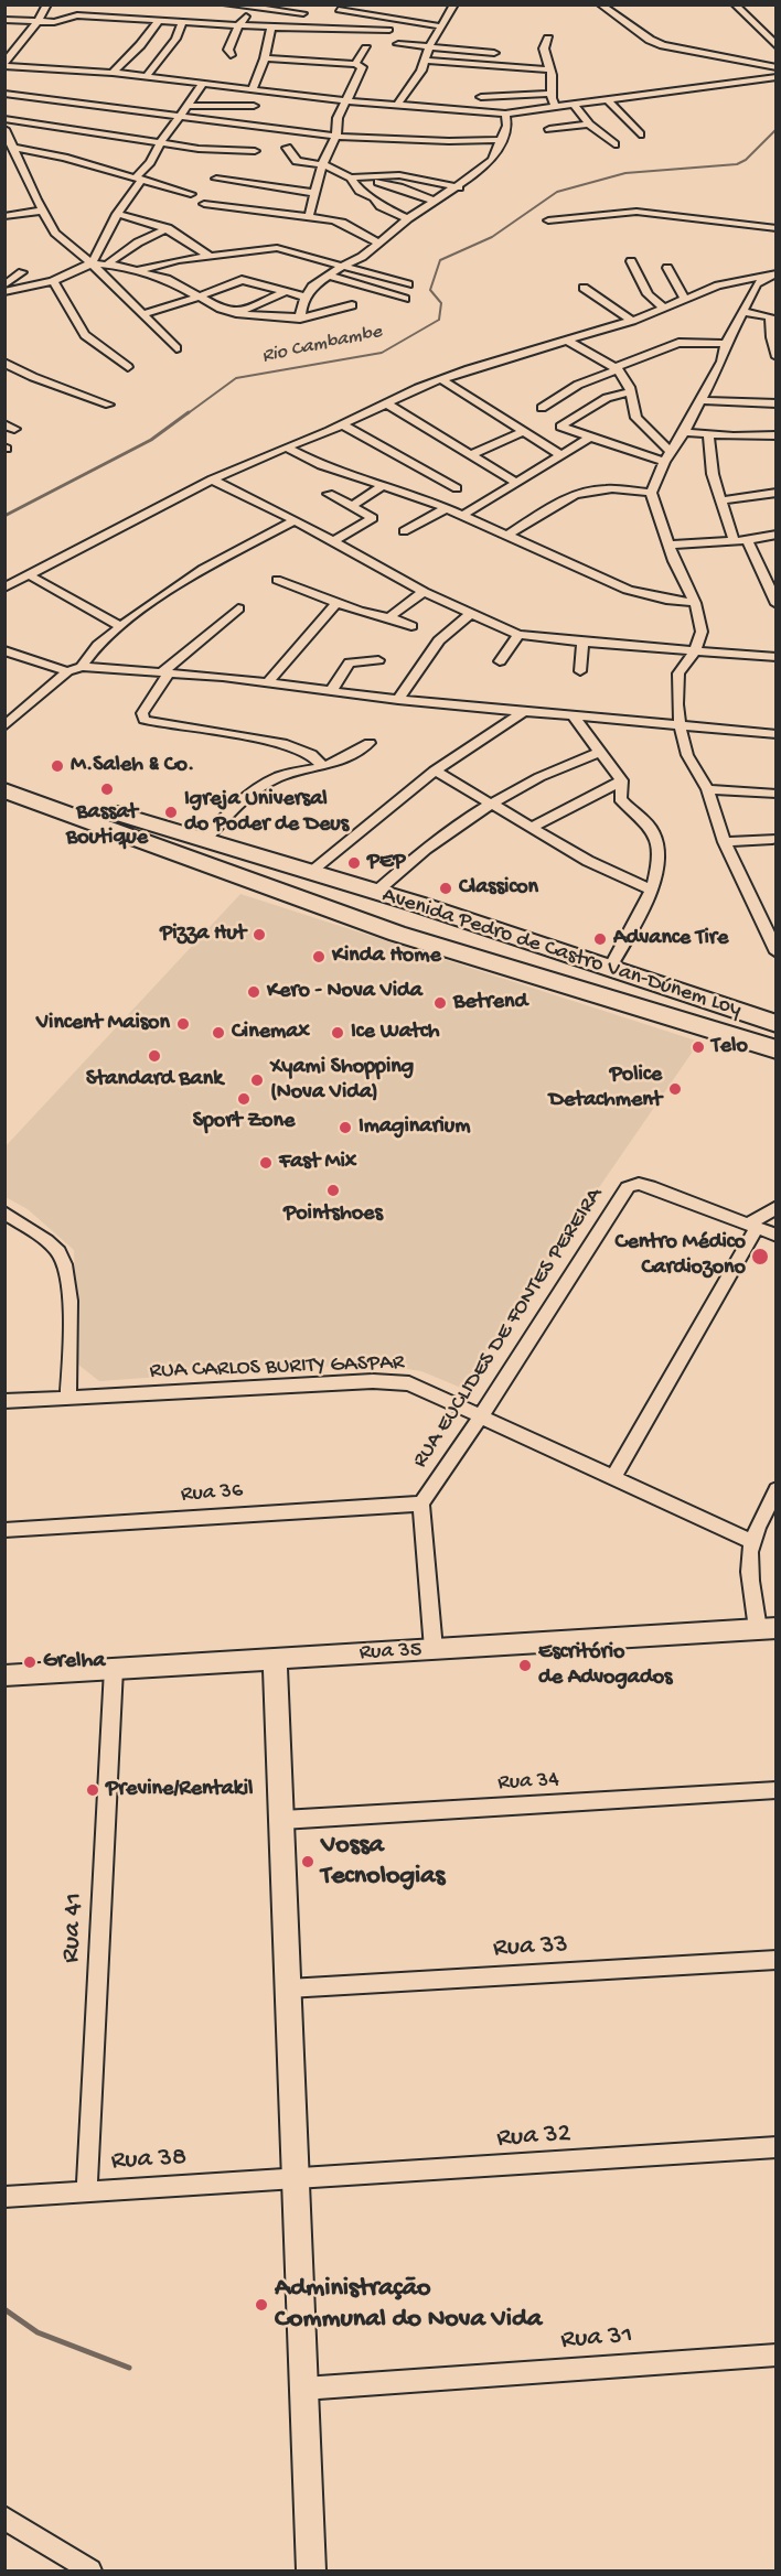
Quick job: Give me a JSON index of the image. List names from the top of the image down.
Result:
{
  "streets": {
    "highway": ["Avenida Pedro de Castro Van-Dúnem Loy"],
    "street": [
      "RUA EUCLIDES DE FONTES PEREIRA",
      "RUA CARLOS BURITY GASPAR",
      "Rua 36",
      "Rua 35",
      "Rua 34",
      "Rua 41",
      "Rua 33",
      "Rua 32",
      "Rua 38",
      "Rua 31"
    ]
  },
  "crossings": [
    ["RUA EUCLIDES DE FONTES PEREIRA", "RUA CARLOS BURITY GASPAR"],
    ["RUA EUCLIDES DE FONTES PEREIRA", "Rua 36"],
    ["RUA EUCLIDES DE FONTES PEREIRA", "Rua 35"],
    ["Rua 35", "Rua 41"],
    ["Rua 41", "Rua 38"],
    ["Rua 32", "Rua 38"]
  ],
  "water": ["Rio Cambambe"],
  "places": [
    "M.Saleh & Co.",
    "Bassat Boutique",
    "Igreja Universal do Poder de Deus",
    "PEP",
    "Classicon",
    "Pizza Hut",
    "Advance Tire",
    "Kinda Home",
    "Kero - Nova Vida",
    "Betrend",
    "Vincent Maison",
    "Cinemax",
    "Ice Watch",
    "Telo",
    "Standard Bank",
    "Xyami Shopping (Nova Vida)",
    "Police Detachment",
    "Sport Zone",
    "Imaginarium",
    "Fast Mix",
    "Pointshoes",
    "Centro Médico Cardiozono",
    "Grelha",
    "Escritório de Advogados",
    "Previne/Rentakil",
    "Vossa Tecnologias",
    "Administração Communal do Nova Vida"
  ]
}
